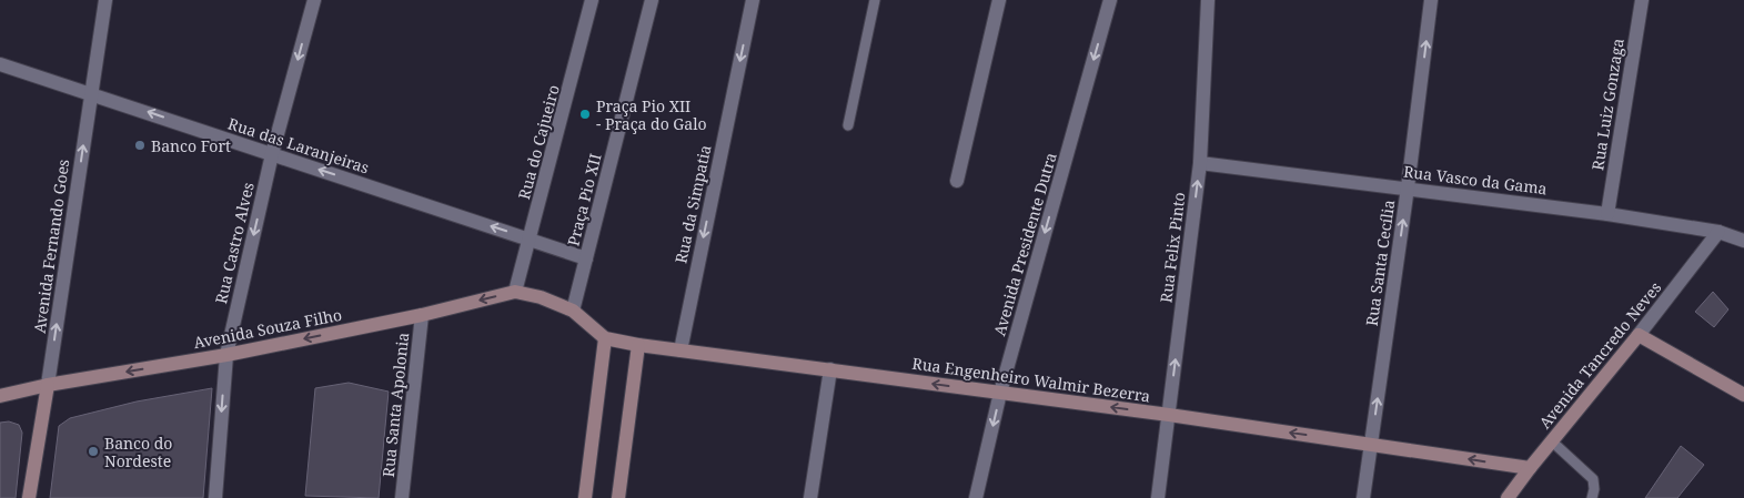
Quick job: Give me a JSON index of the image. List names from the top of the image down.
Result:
{
  "streets": {
    "main road": [
      "Avenida Fernando Goes",
      "Avenida Souza Filho",
      "Avenida Tancredo Neves",
      "Rua Engenheiro Walmir Bezerra"
    ],
    "street": [
      "Rua Luiz Gonzaga",
      "Rua do Cajueiro",
      "Rua das Laranjeiras",
      "Rua Vasco da Gama",
      "Praça Pio XII",
      "Rua da Simpatia",
      "Rua Castro Alves",
      "Avenida Presidente Dutra",
      "Rua Felix Pinto",
      "Rua Santa Cecília",
      "Rua Santa Apolonia"
    ]
  },
  "crossings": [
    ["Rua Luiz Gonzaga", "Rua Vasco da Gama"],
    ["Rua do Cajueiro", "Rua das Laranjeiras"],
    ["Rua do Cajueiro", "Avenida Souza Filho"],
    ["Rua das Laranjeiras", "Praça Pio XII"],
    ["Rua das Laranjeiras", "Rua Castro Alves"],
    ["Rua das Laranjeiras", "Avenida Fernando Goes"],
    ["Rua Vasco da Gama", "Rua Felix Pinto"],
    ["Rua Vasco da Gama", "Rua Santa Cecília"],
    ["Rua Vasco da Gama", "Avenida Tancredo Neves"],
    ["Praça Pio XII", "Rua Engenheiro Walmir Bezerra"],
    ["Rua da Simpatia", "Rua Engenheiro Walmir Bezerra"],
    ["Rua Castro Alves", "Avenida Souza Filho"],
    ["Avenida Presidente Dutra", "Rua Engenheiro Walmir Bezerra"],
    ["Avenida Fernando Goes", "Avenida Souza Filho"],
    ["Rua Felix Pinto", "Rua Engenheiro Walmir Bezerra"],
    ["Rua Santa Cecília", "Rua Engenheiro Walmir Bezerra"],
    ["Avenida Souza Filho", "Rua Engenheiro Walmir Bezerra"],
    ["Avenida Souza Filho", "Rua Santa Apolonia"],
    ["Avenida Tancredo Neves", "Rua Engenheiro Walmir Bezerra"]
  ],
  "one_way": [
    "Rua das Laranjeiras",
    "Rua da Simpatia",
    "Rua Castro Alves",
    "Avenida Fernando Goes",
    "Rua Felix Pinto",
    "Rua Santa Cecília",
    "Avenida Souza Filho",
    "Rua Engenheiro Walmir Bezerra"
  ],
  "places": ["Praça Pio XII - Praça do Galo", "Banco Fort", "Banco do Nordeste"]
}
